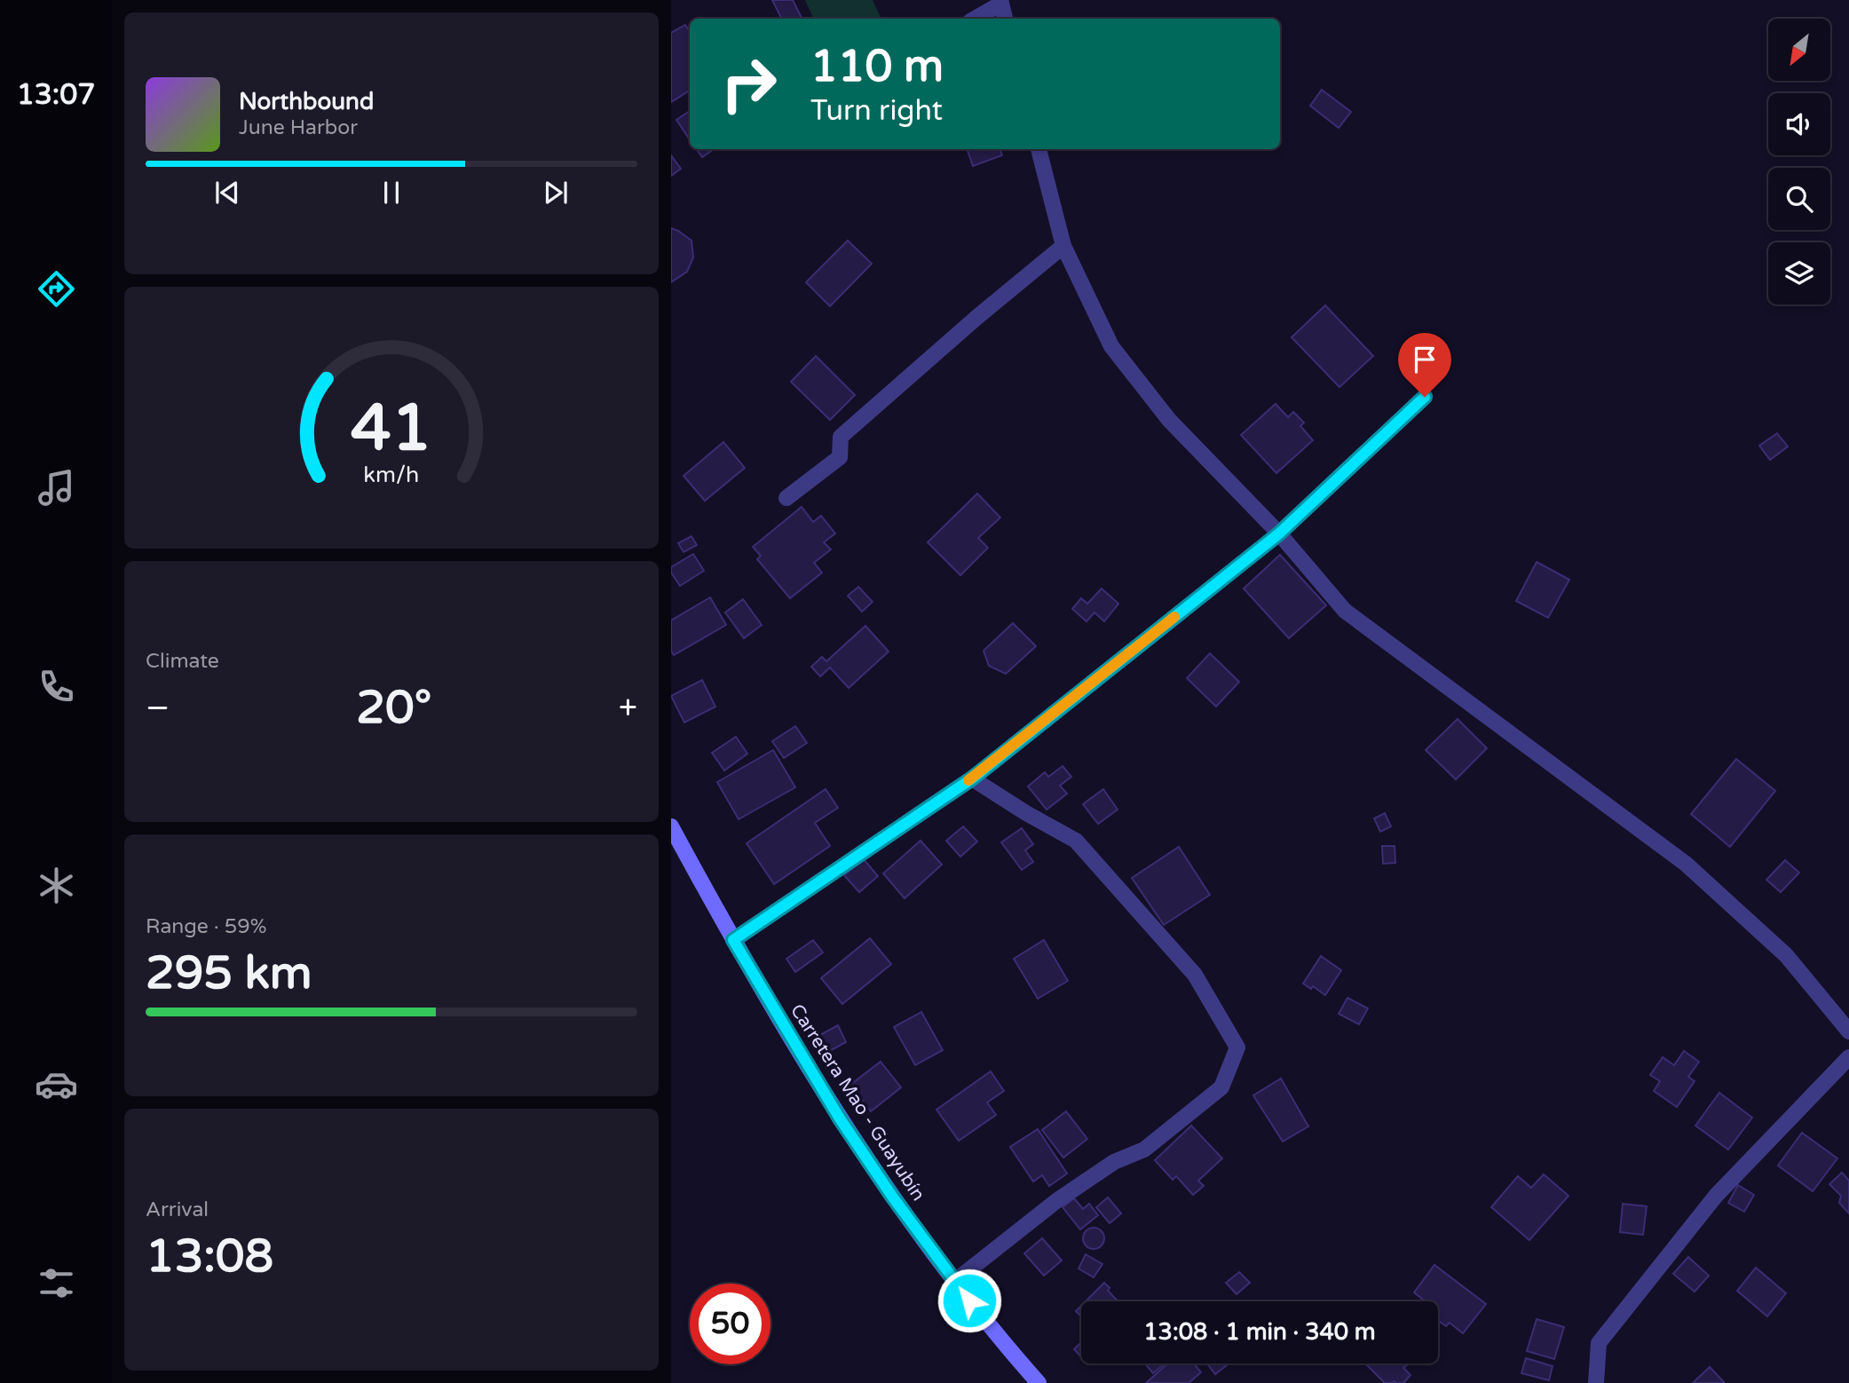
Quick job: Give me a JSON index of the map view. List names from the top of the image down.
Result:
{
  "streets": {
    "main road": ["Carretera Mao - Guayubín"]
  },
  "north": "bottom left",
  "page": {
    "tabs": "13:07",
    "turn": ["110 m", "Turn right"],
    "song": ["Northbound", "June Harbor"],
    "tile": [
      "Climate",
      ["Range · 59%", "295 km"],
      ["Arrival", "13:08"]
    ],
    "heat": ["−", "20°", "+"],
    "limit": "50",
    "trip": "13:08 · 1 min · 340 m",
    "gauge": ["41", "km/h"]
  }
}
